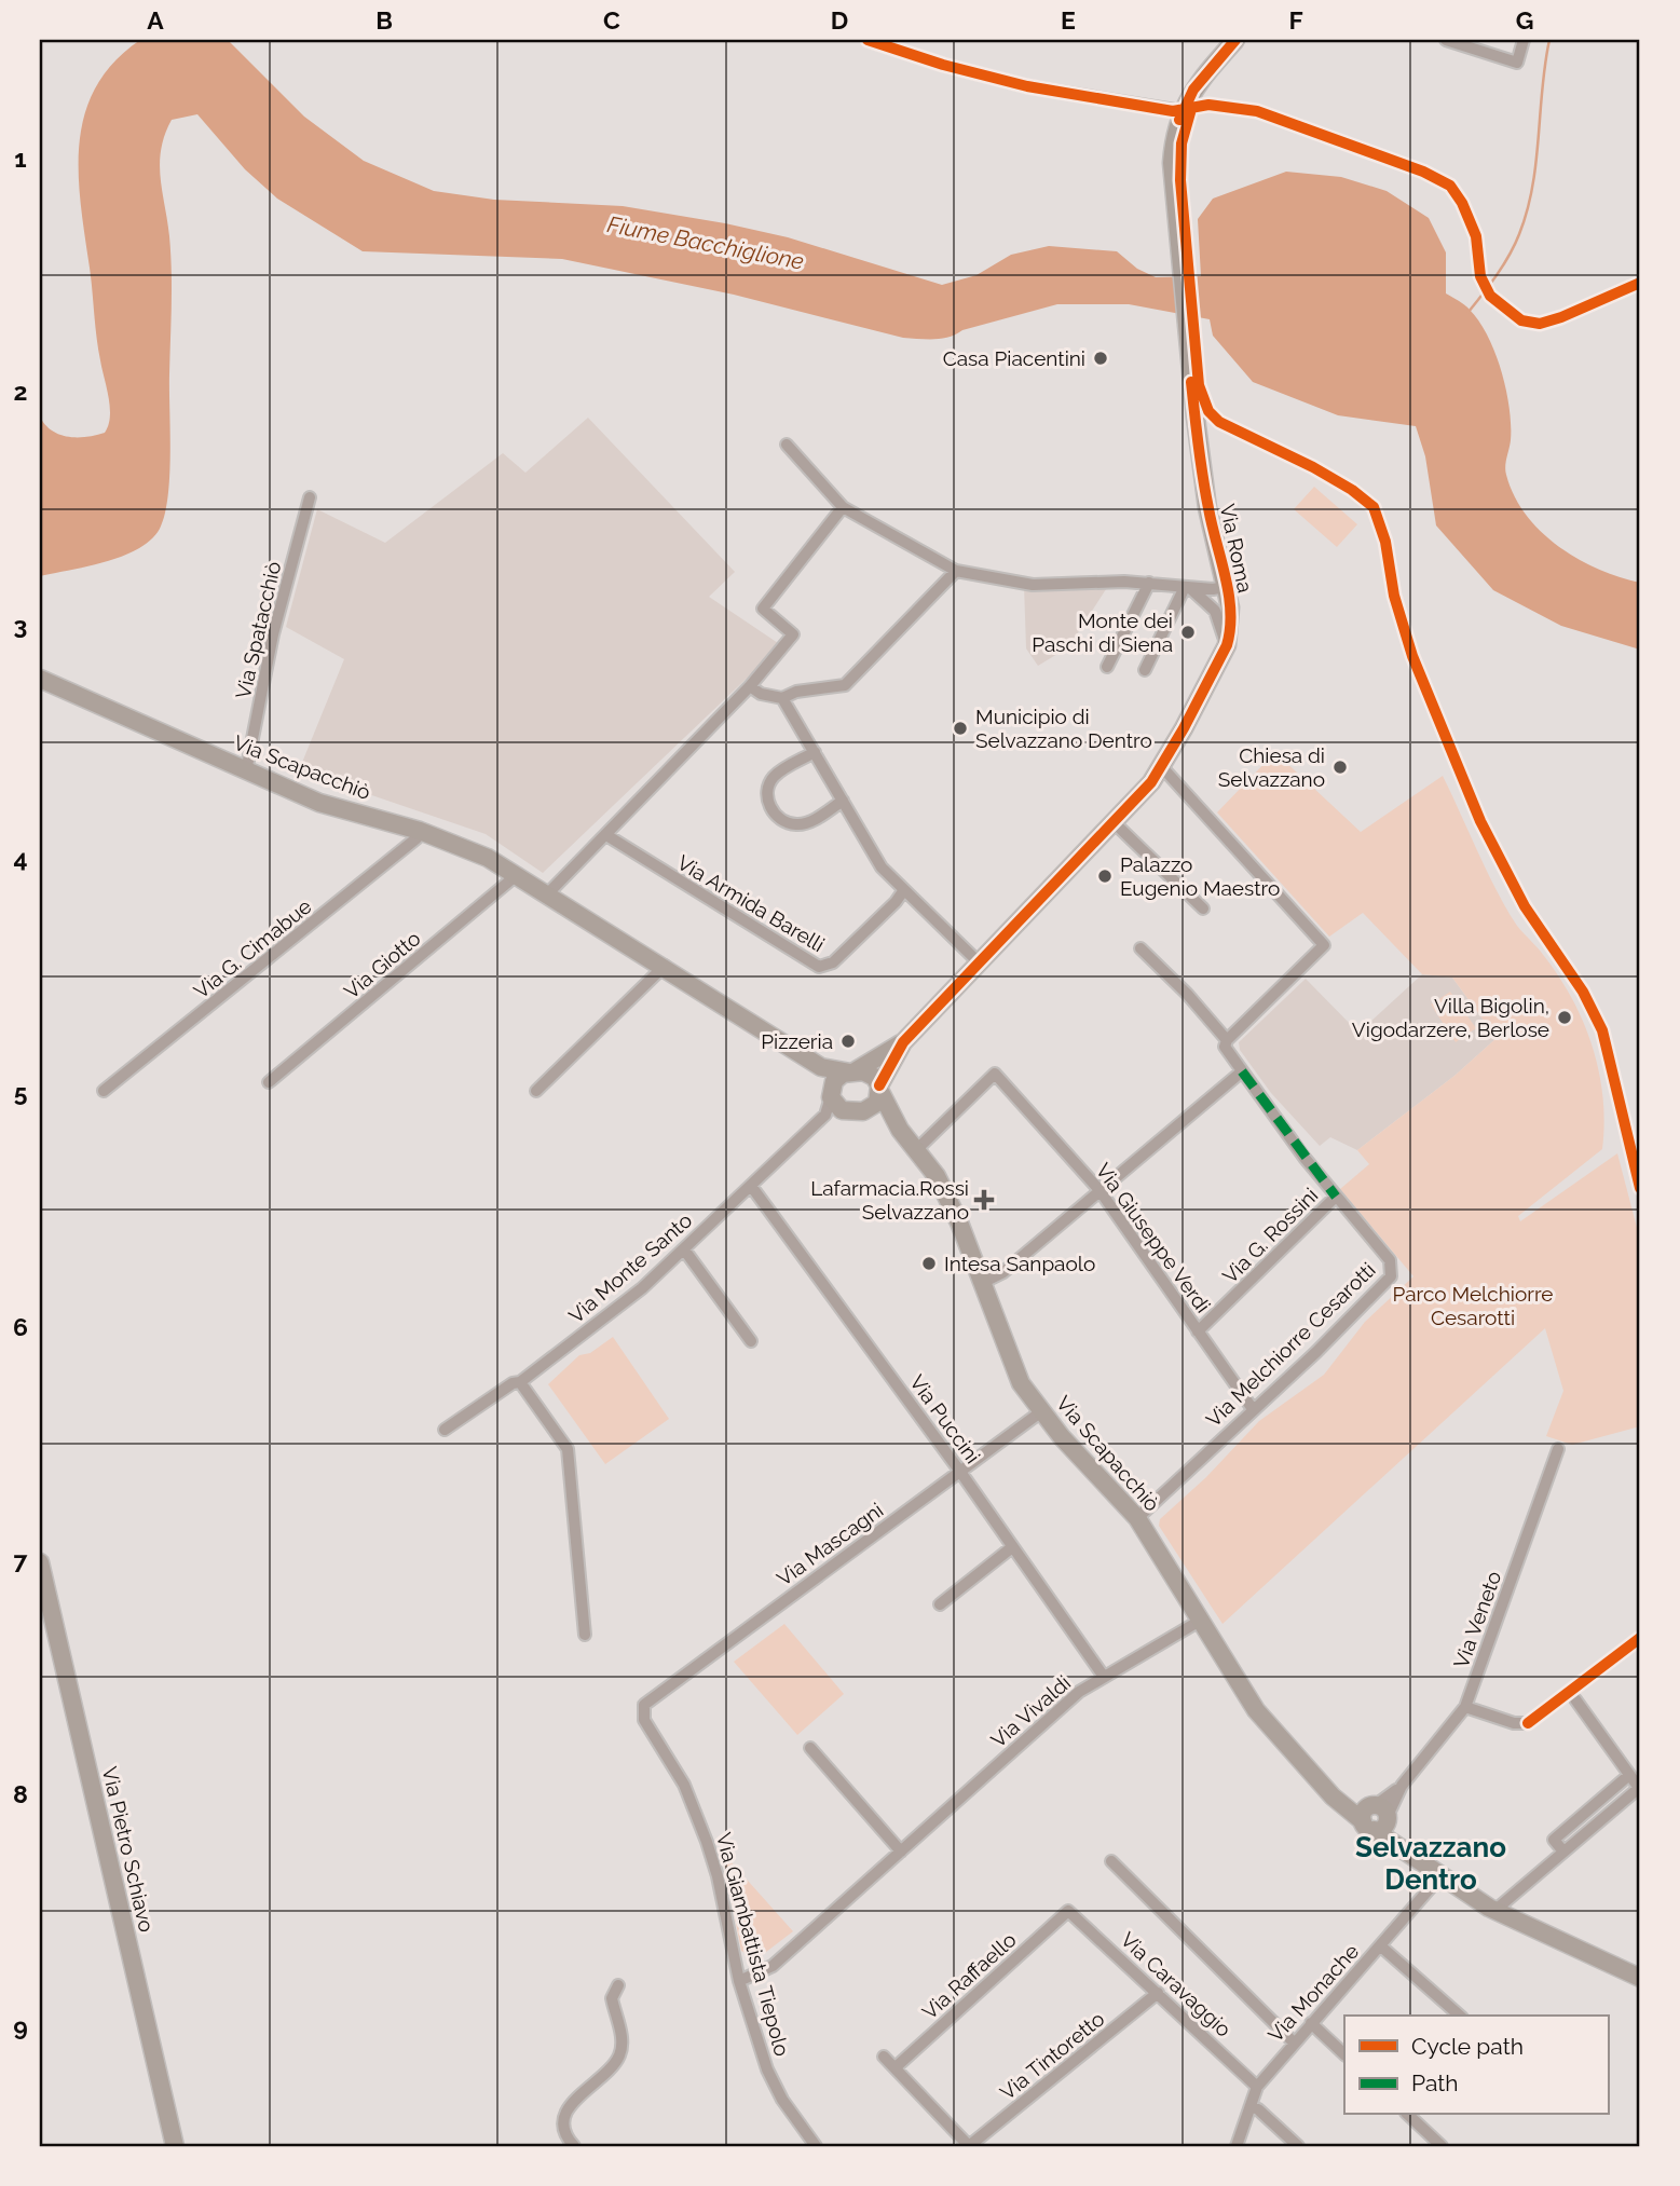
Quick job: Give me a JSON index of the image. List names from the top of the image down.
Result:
{
  "streets": {
    "street": [
      "Via Roma",
      "Via Spatacchiò",
      "Via Scapacchiò",
      "Via Armida Barelli",
      "Via G. Cimabue",
      "Via Giotto",
      "Via G. Rossini",
      "Via Giuseppe Verdi",
      "Via Monte Santo",
      "Via Melchiorre Cesarotti",
      "Via Puccini",
      "Via Mascagni",
      "Via Veneto",
      "Via Vivaldi",
      "Via Pietro Schiavo",
      "Via Giambattista Tiepolo",
      "Via Raffaello",
      "Via Caravaggio",
      "Via Monache",
      "Via Tintoretto"
    ]
  },
  "crossings": [
    ["Via Roma", "Via Scapacchiò"],
    ["Via Roma", "Via Monte Santo"],
    ["Via Spatacchiò", "Via Scapacchiò"],
    ["Via Scapacchiò", "Via G. Cimabue"],
    ["Via Scapacchiò", "Via Giotto"],
    ["Via Scapacchiò", "Via Giuseppe Verdi"],
    ["Via Scapacchiò", "Via Monte Santo"],
    ["Via Scapacchiò", "Via Melchiorre Cesarotti"],
    ["Via Scapacchiò", "Via Mascagni"],
    ["Via Scapacchiò", "Via Veneto"],
    ["Via Scapacchiò", "Via Vivaldi"],
    ["Via Scapacchiò", "Via Monache"],
    ["Via G. Rossini", "Via Giuseppe Verdi"],
    ["Via G. Rossini", "Via Melchiorre Cesarotti"],
    ["Via Giuseppe Verdi", "Via Melchiorre Cesarotti"],
    ["Via Monte Santo", "Via Puccini"],
    ["Via Puccini", "Via Mascagni"],
    ["Via Puccini", "Via Vivaldi"],
    ["Via Mascagni", "Via Giambattista Tiepolo"],
    ["Via Vivaldi", "Via Giambattista Tiepolo"],
    ["Via Raffaello", "Via Caravaggio"],
    ["Via Caravaggio", "Via Monache"],
    ["Via Caravaggio", "Via Tintoretto"]
  ],
  "districts": ["Selvazzano Dentro"],
  "water": ["Fiume Bacchiglione"],
  "parks": ["Parco Melchiorre Cesarotti"],
  "places": {
    "other": [
      "Casa Piacentini",
      "Monte dei Paschi di Siena",
      "Municipio di Selvazzano Dentro",
      "Chiesa di Selvazzano",
      "Palazzo Eugenio Maestro",
      "Villa Bigolin, Vigodarzere, Berlose",
      "Pizzeria",
      "Intesa Sanpaolo"
    ],
    "health": ["Lafarmacia.Rossi Selvazzano"]
  },
  "legend": ["Cycle path", "Path"],
  "grid": {
    "columns": [
      "A",
      "B",
      "C",
      "D",
      "E",
      "F",
      "G"
    ],
    "rows": [
      "1",
      "2",
      "3",
      "4",
      "5",
      "6",
      "7",
      "8",
      "9"
    ]
  }
}
